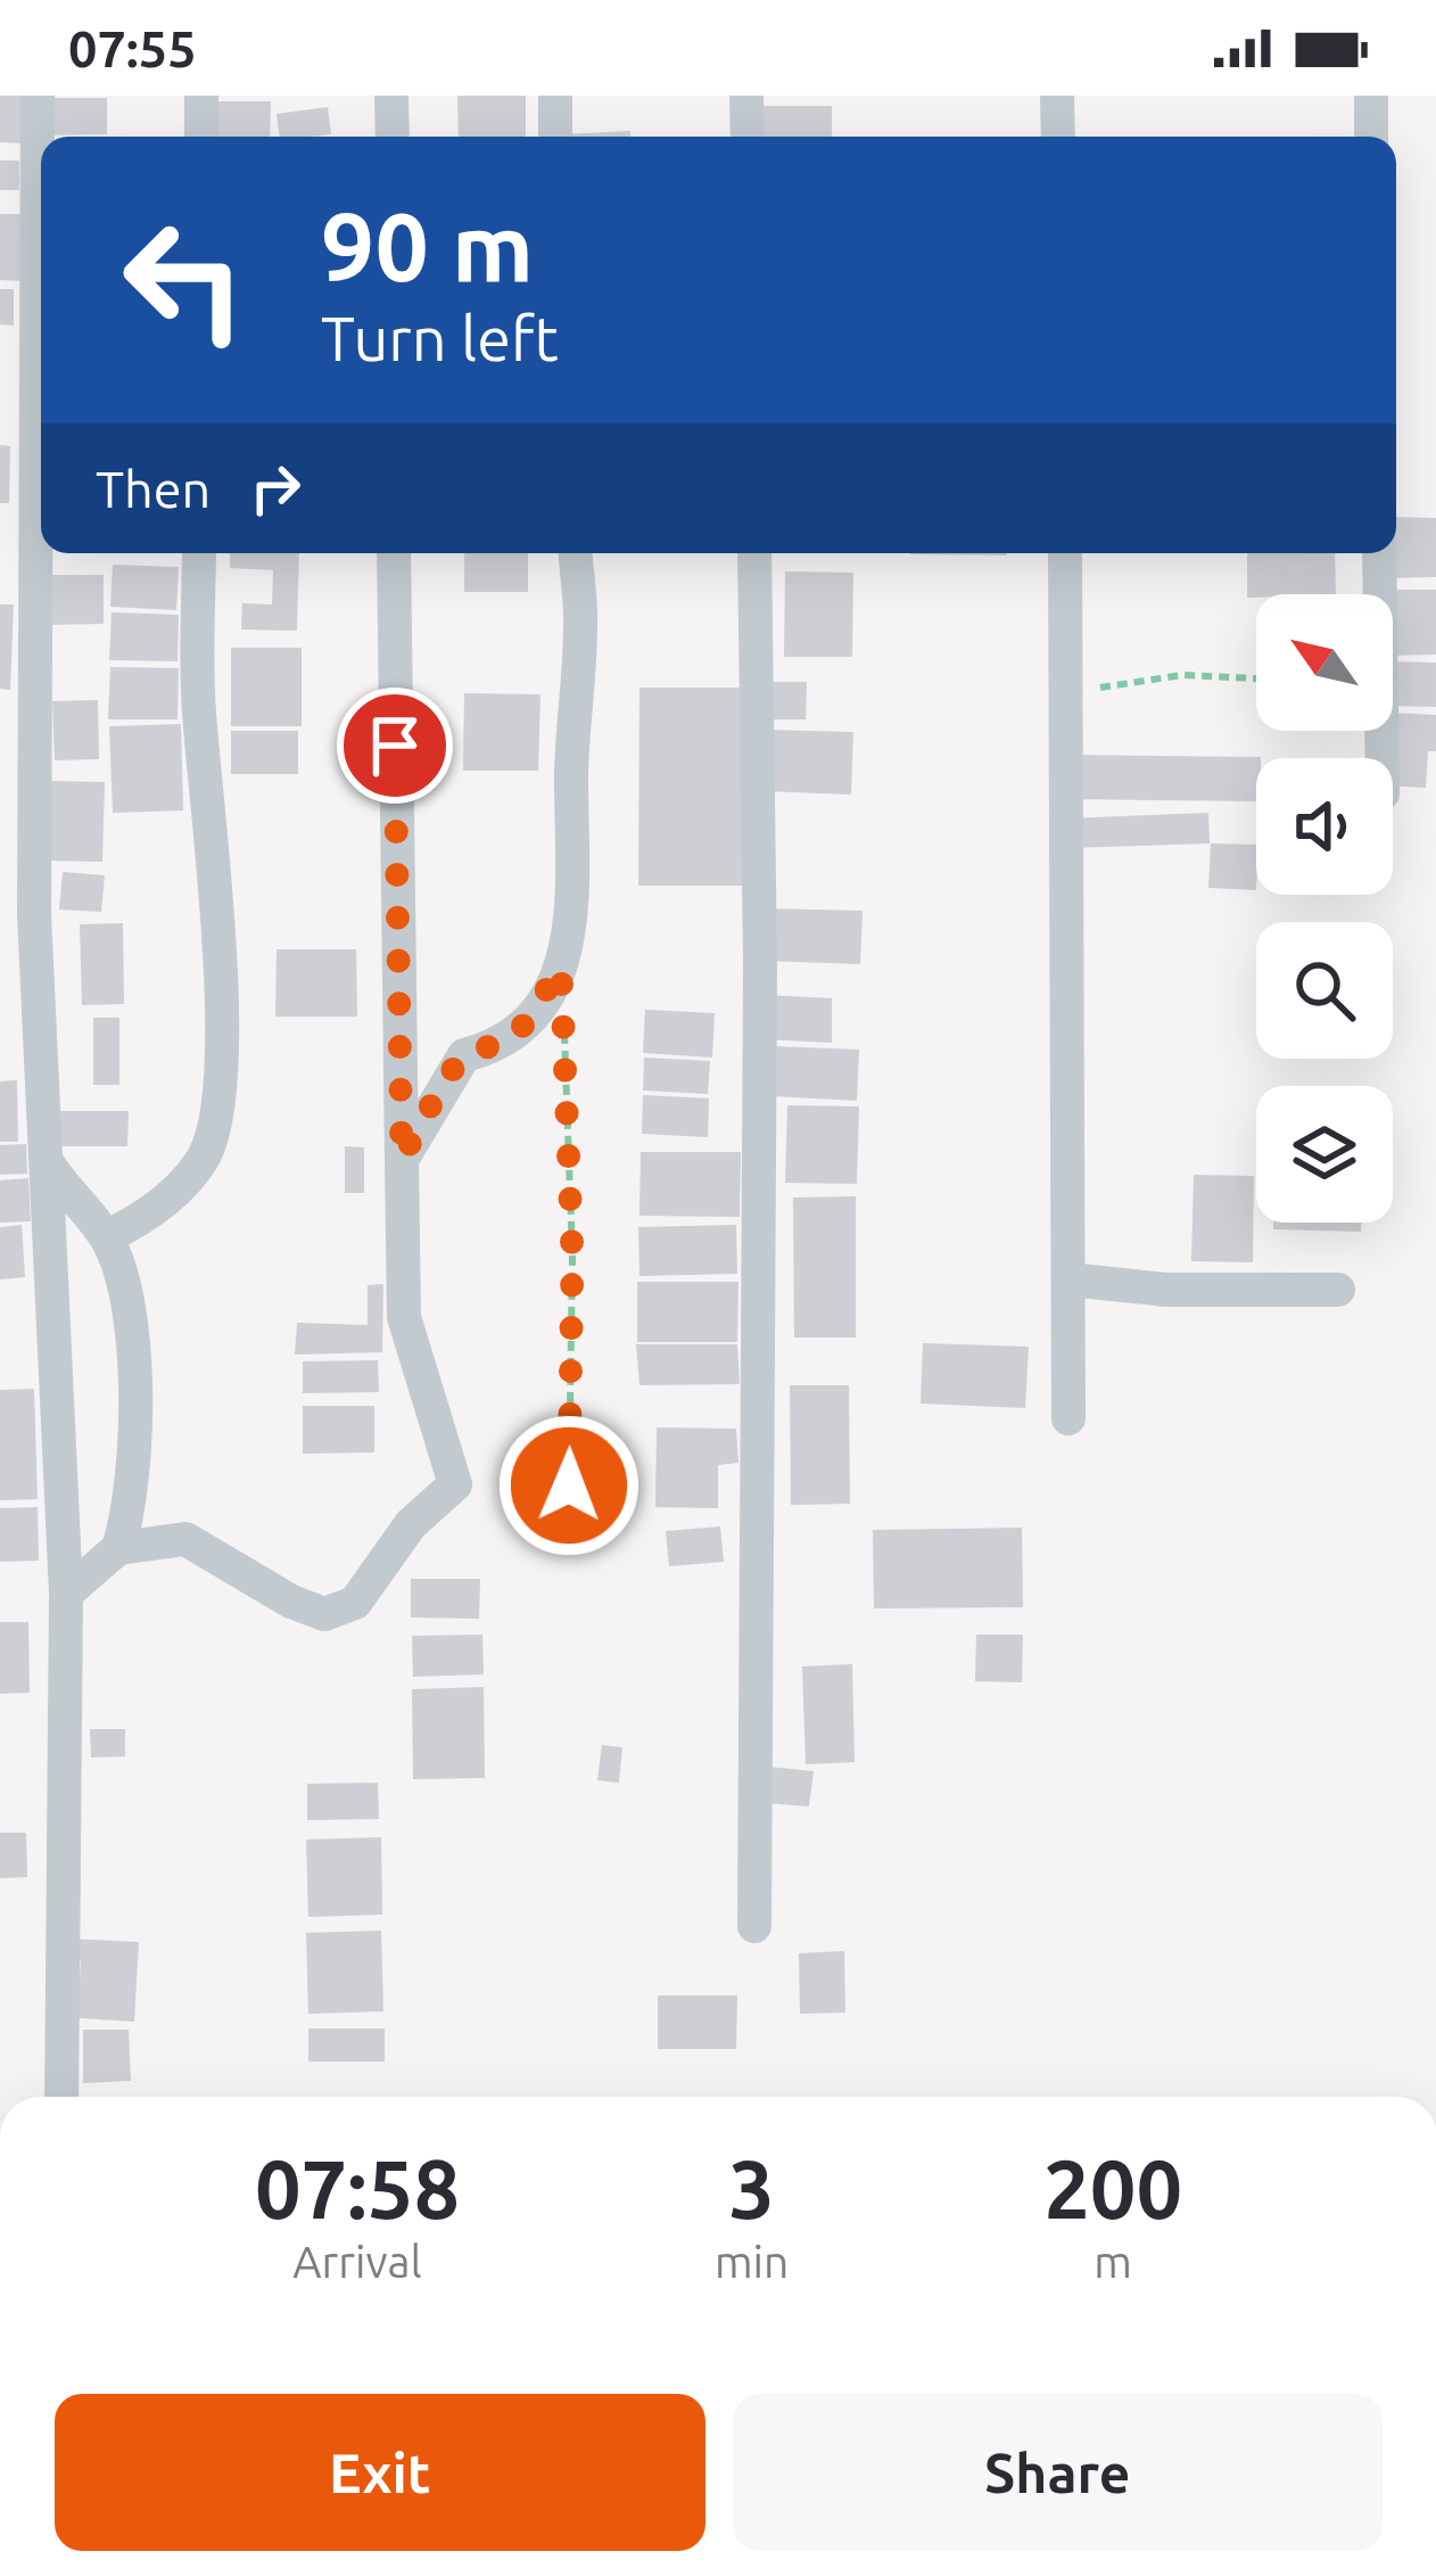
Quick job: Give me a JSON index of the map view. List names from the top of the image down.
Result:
{
  "north": "top left",
  "page": {
    "status": "07:55",
    "turn": ["90 m", "Turn left"],
    "then": "Then",
    "eta": [
      "07:58",
      "Arrival",
      "3",
      "min",
      "200",
      "m"
    ],
    "buttons": ["Exit", "Share"]
  }
}
